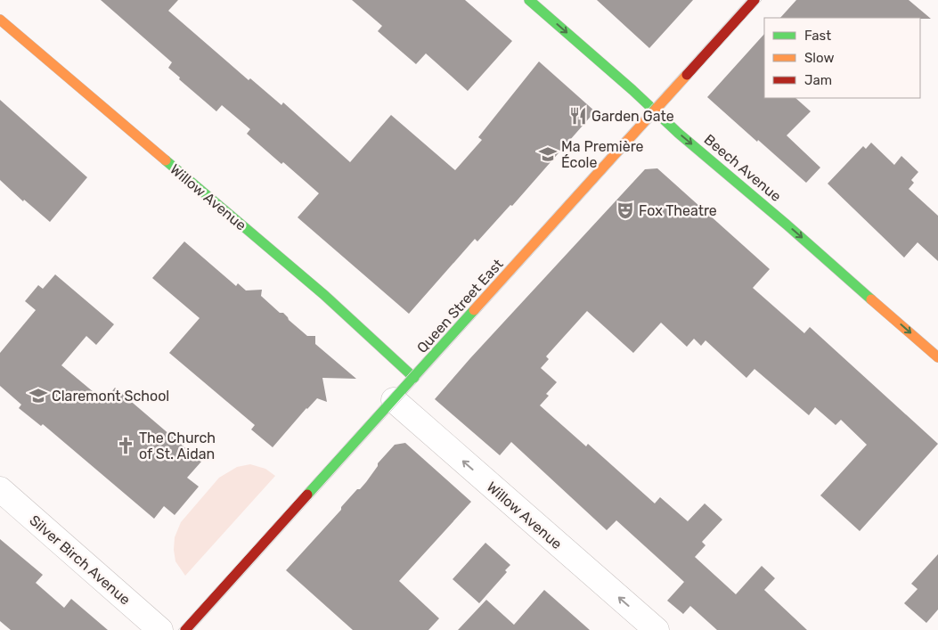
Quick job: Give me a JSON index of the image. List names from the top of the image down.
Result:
{
  "streets": {
    "street": [
      "Beech Avenue",
      "Willow Avenue",
      "Queen Street East",
      "Silver Birch Avenue"
    ]
  },
  "crossings": [
    ["Beech Avenue", "Queen Street East"],
    ["Willow Avenue", "Queen Street East"]
  ],
  "one_way": ["Beech Avenue", "Willow Avenue"],
  "places": {
    "restaurant": ["Garden Gate"],
    "school or university": ["Ma Première École", "Claremont School"],
    "theatre": ["Fox Theatre"],
    "church": ["The Church of St. Aidan"]
  },
  "legend": ["Fast", "Slow", "Jam"]
}
